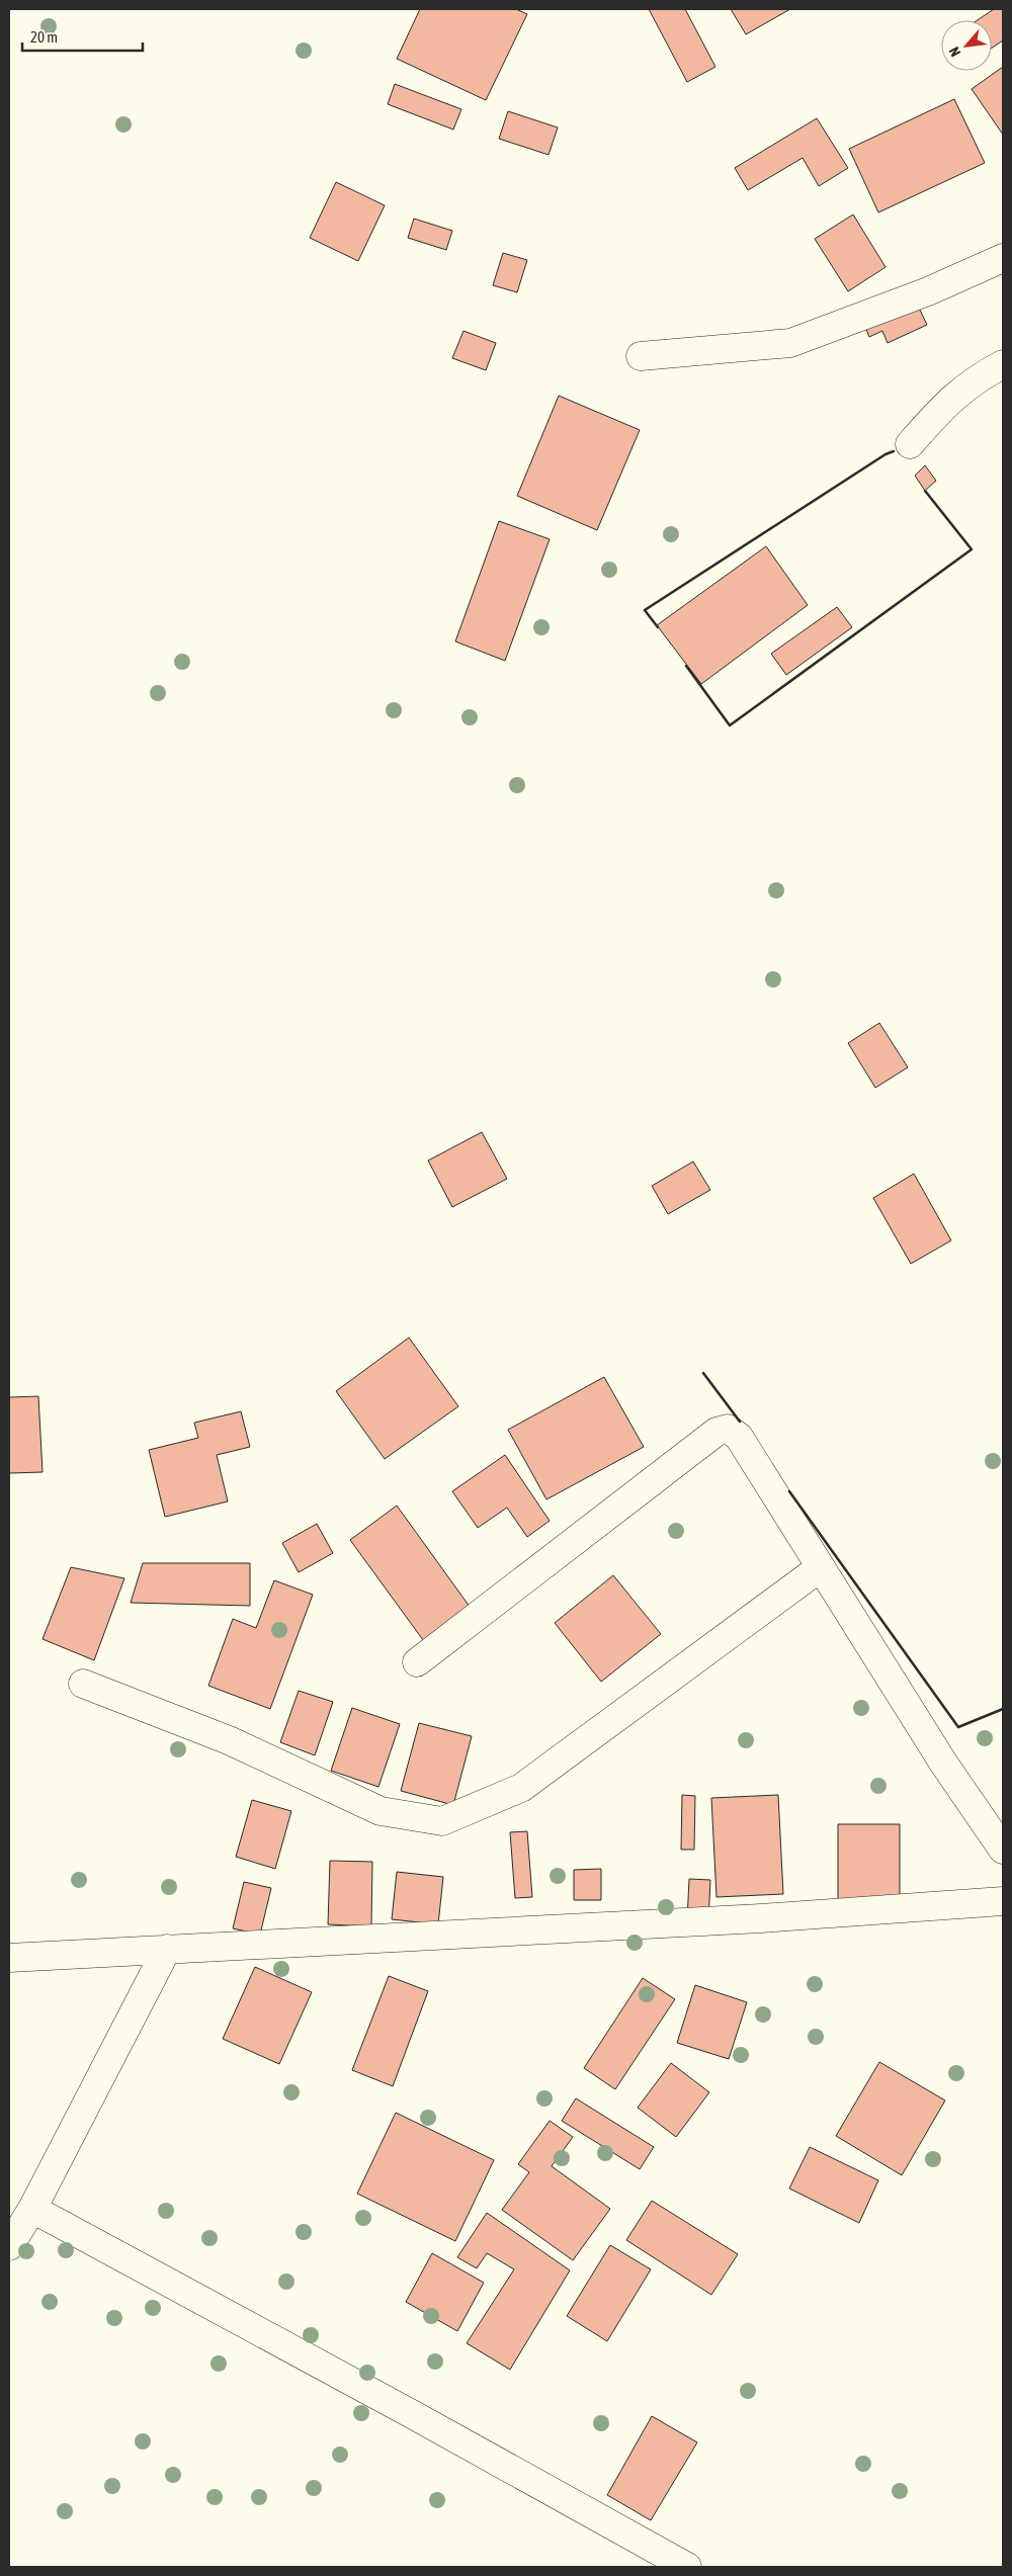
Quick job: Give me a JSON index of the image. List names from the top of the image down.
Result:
{
  "scale_bar": "20 m",
  "north": "bottom left"
}
